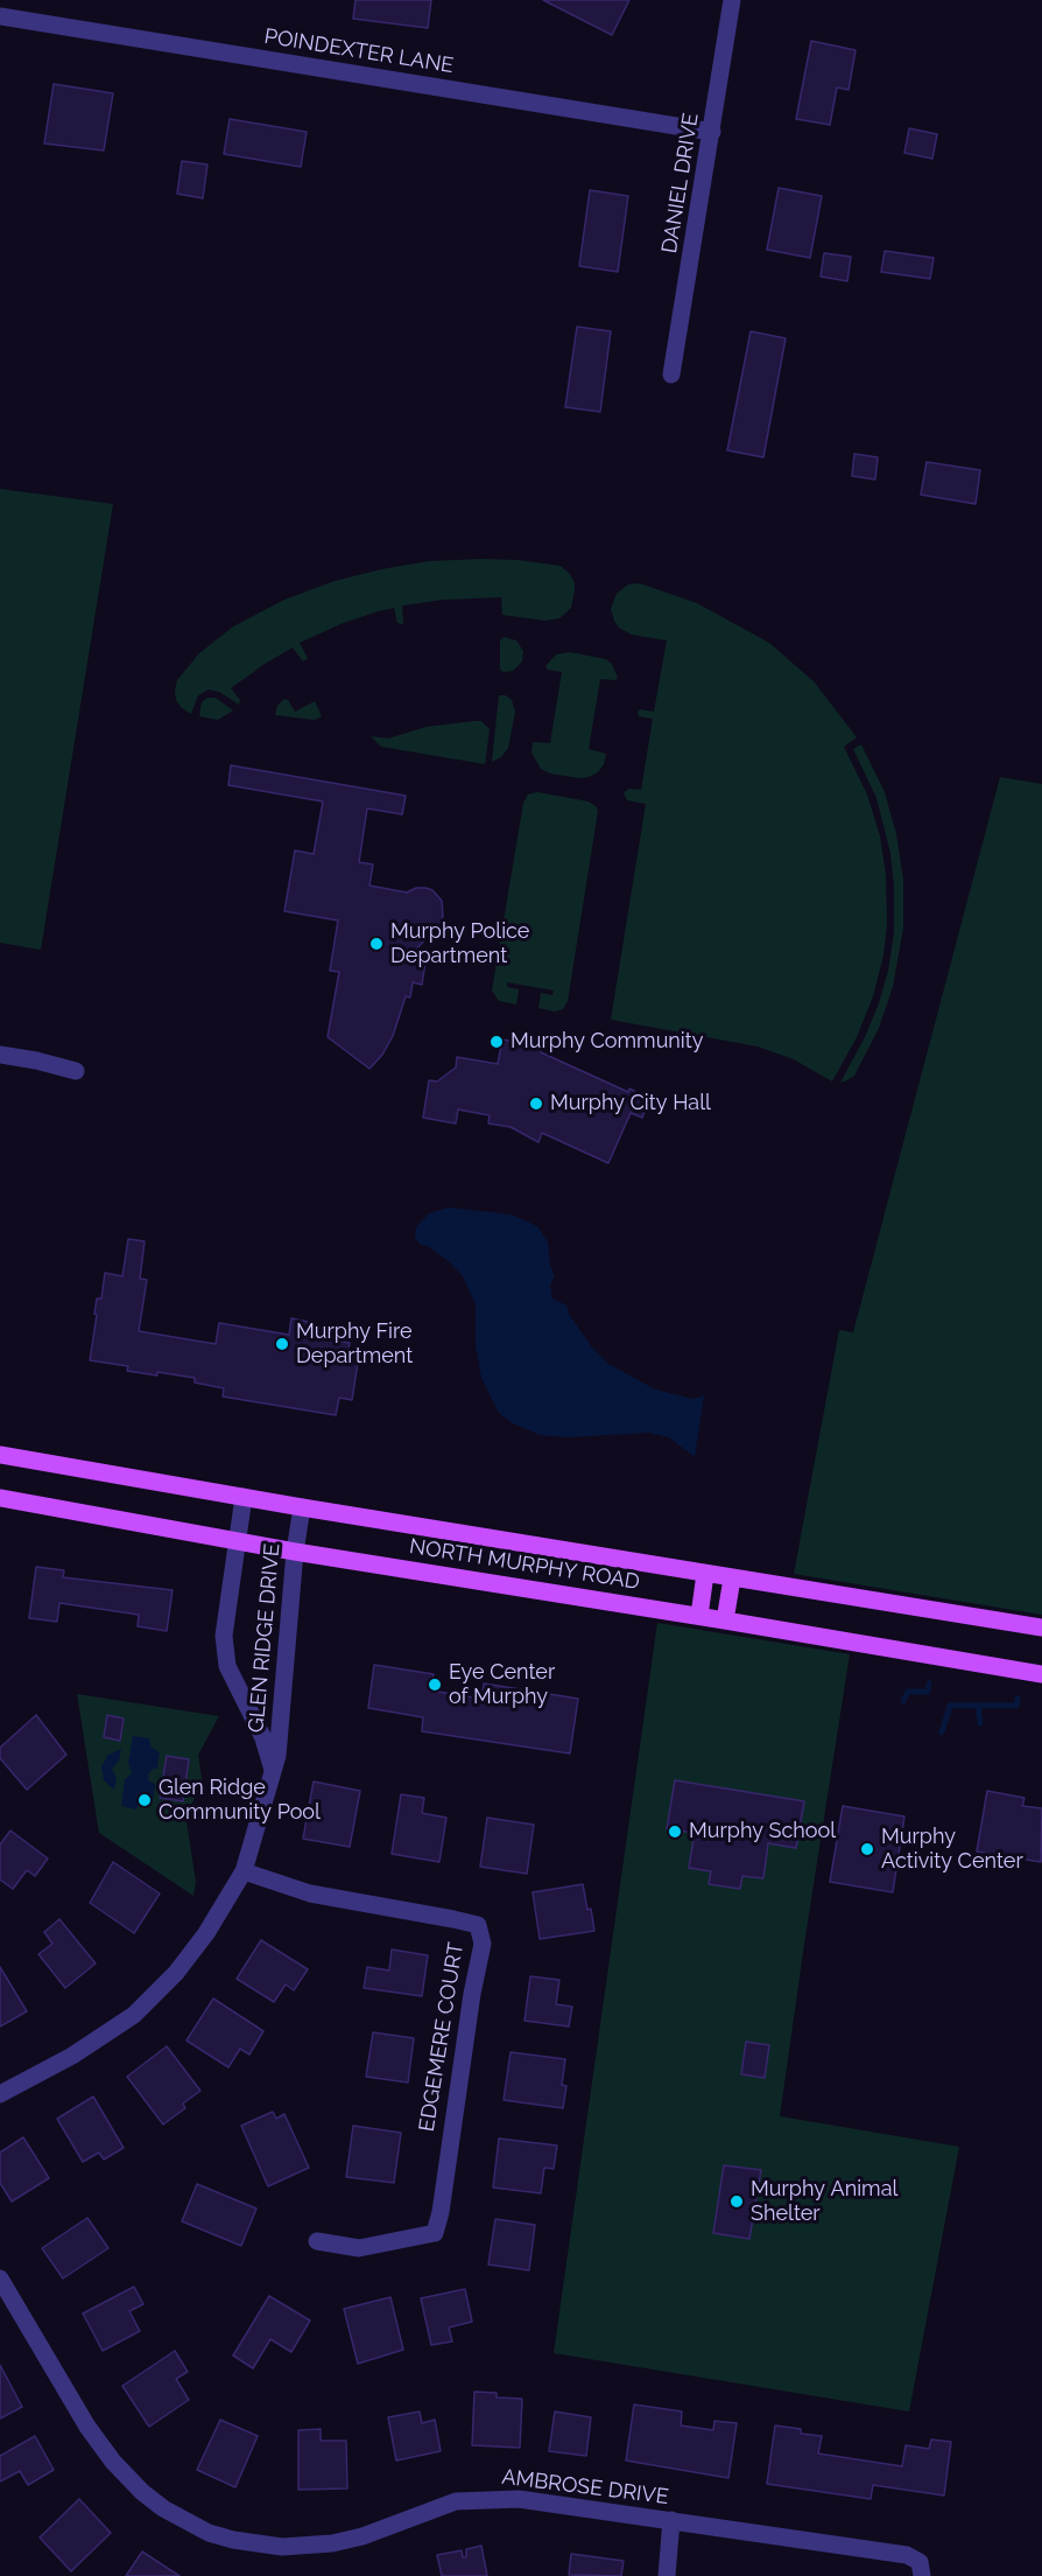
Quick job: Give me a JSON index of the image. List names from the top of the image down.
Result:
{
  "streets": {
    "main road": ["NORTH MURPHY ROAD"],
    "street": [
      "POINDEXTER LANE",
      "DANIEL DRIVE",
      "GLEN RIDGE DRIVE",
      "EDGEMERE COURT",
      "AMBROSE DRIVE"
    ]
  },
  "crossings": [
    ["POINDEXTER LANE", "DANIEL DRIVE"],
    ["NORTH MURPHY ROAD", "GLEN RIDGE DRIVE"],
    ["GLEN RIDGE DRIVE", "EDGEMERE COURT"]
  ],
  "places": [
    "Murphy Police Department",
    "Murphy Community",
    "Murphy City Hall",
    "Murphy Fire Department",
    "Eye Center of Murphy",
    "Glen Ridge Community Pool",
    "Murphy School",
    "Murphy Activity Center",
    "Murphy Animal Shelter"
  ]
}
